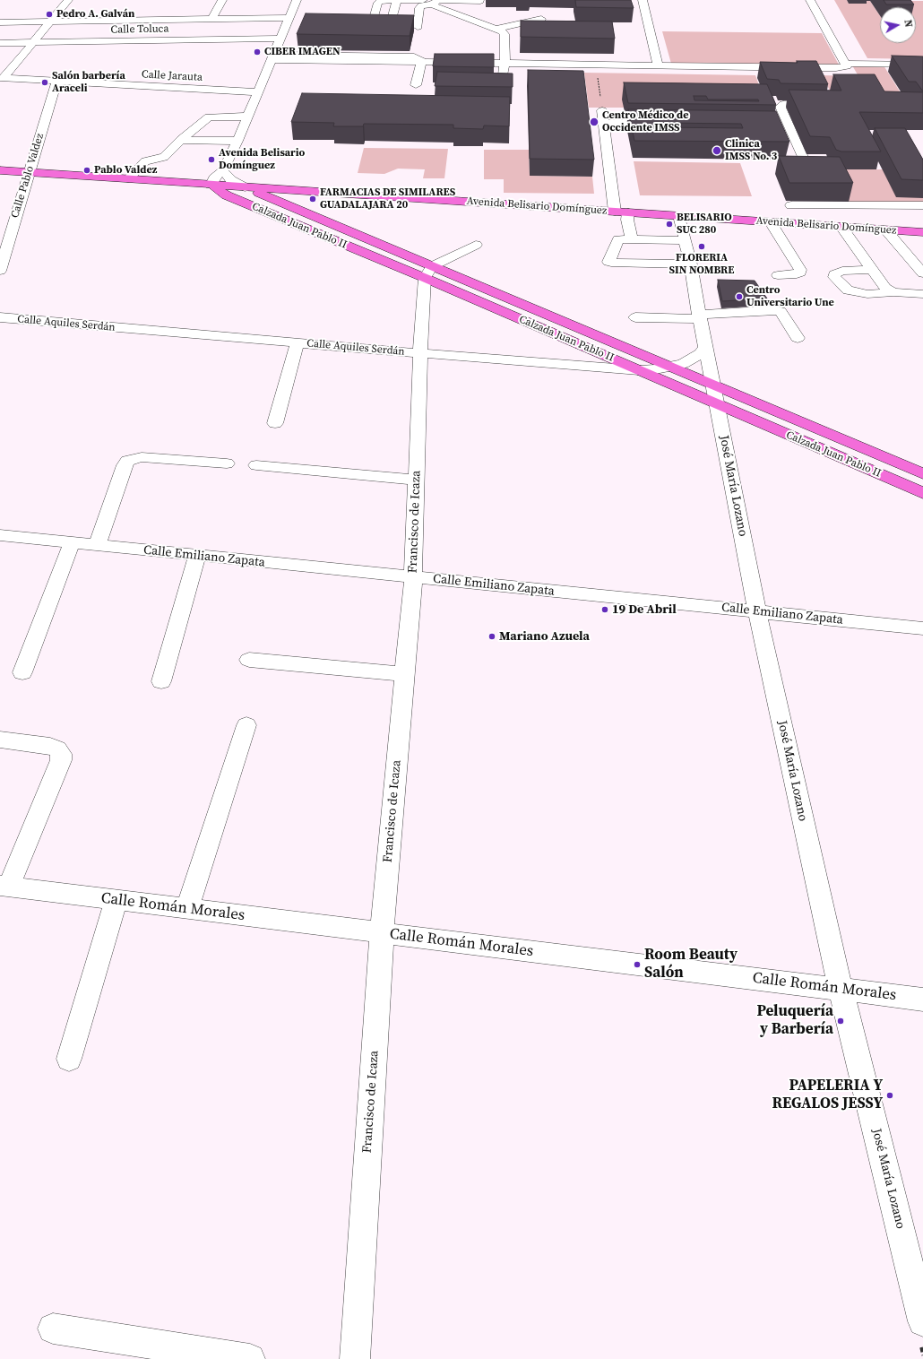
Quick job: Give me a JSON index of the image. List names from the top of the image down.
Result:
{
  "streets": {
    "main road": ["Avenida Belisario Domínguez", "Calzada Juan Pablo II"],
    "street": [
      "Calle Toluca",
      "Calle Jarauta",
      "Calle Pablo Valdez",
      "Calle Aquiles Serdán",
      "José María Lozano",
      "Francisco de Icaza",
      "Calle Emiliano Zapata",
      "Calle Román Morales"
    ]
  },
  "crossings": [
    ["Calle Jarauta", "Calle Pablo Valdez"],
    ["Calle Pablo Valdez", "Avenida Belisario Domínguez"],
    ["Avenida Belisario Domínguez", "Calzada Juan Pablo II"],
    ["Avenida Belisario Domínguez", "José María Lozano"],
    ["Calzada Juan Pablo II", "Calle Aquiles Serdán"],
    ["Calzada Juan Pablo II", "José María Lozano"],
    ["Calzada Juan Pablo II", "Francisco de Icaza"],
    ["Calle Aquiles Serdán", "José María Lozano"],
    ["Calle Aquiles Serdán", "Francisco de Icaza"],
    ["José María Lozano", "Calle Emiliano Zapata"],
    ["José María Lozano", "Calle Román Morales"],
    ["Francisco de Icaza", "Calle Emiliano Zapata"],
    ["Francisco de Icaza", "Calle Román Morales"]
  ],
  "places": [
    "Pedro A. Galván",
    "CIBER IMAGEN",
    "Salón barbería Araceli",
    "Centro Médico de Occidente IMSS",
    "Clinica IMSS No. 3",
    "Avenida Belisario Domínguez",
    "Pablo Valdez",
    "FARMACIAS DE SIMILARES GUADALAJARA 20",
    "BELISARIO SUC 280",
    "FLORERIA SIN NOMBRE",
    "Centro Universitario Une",
    "19 De Abril",
    "Mariano Azuela",
    "Room Beauty Salón",
    "Peluquería y Barbería",
    "PAPELERIA Y REGALOS JESSY"
  ],
  "north": "right"
}
